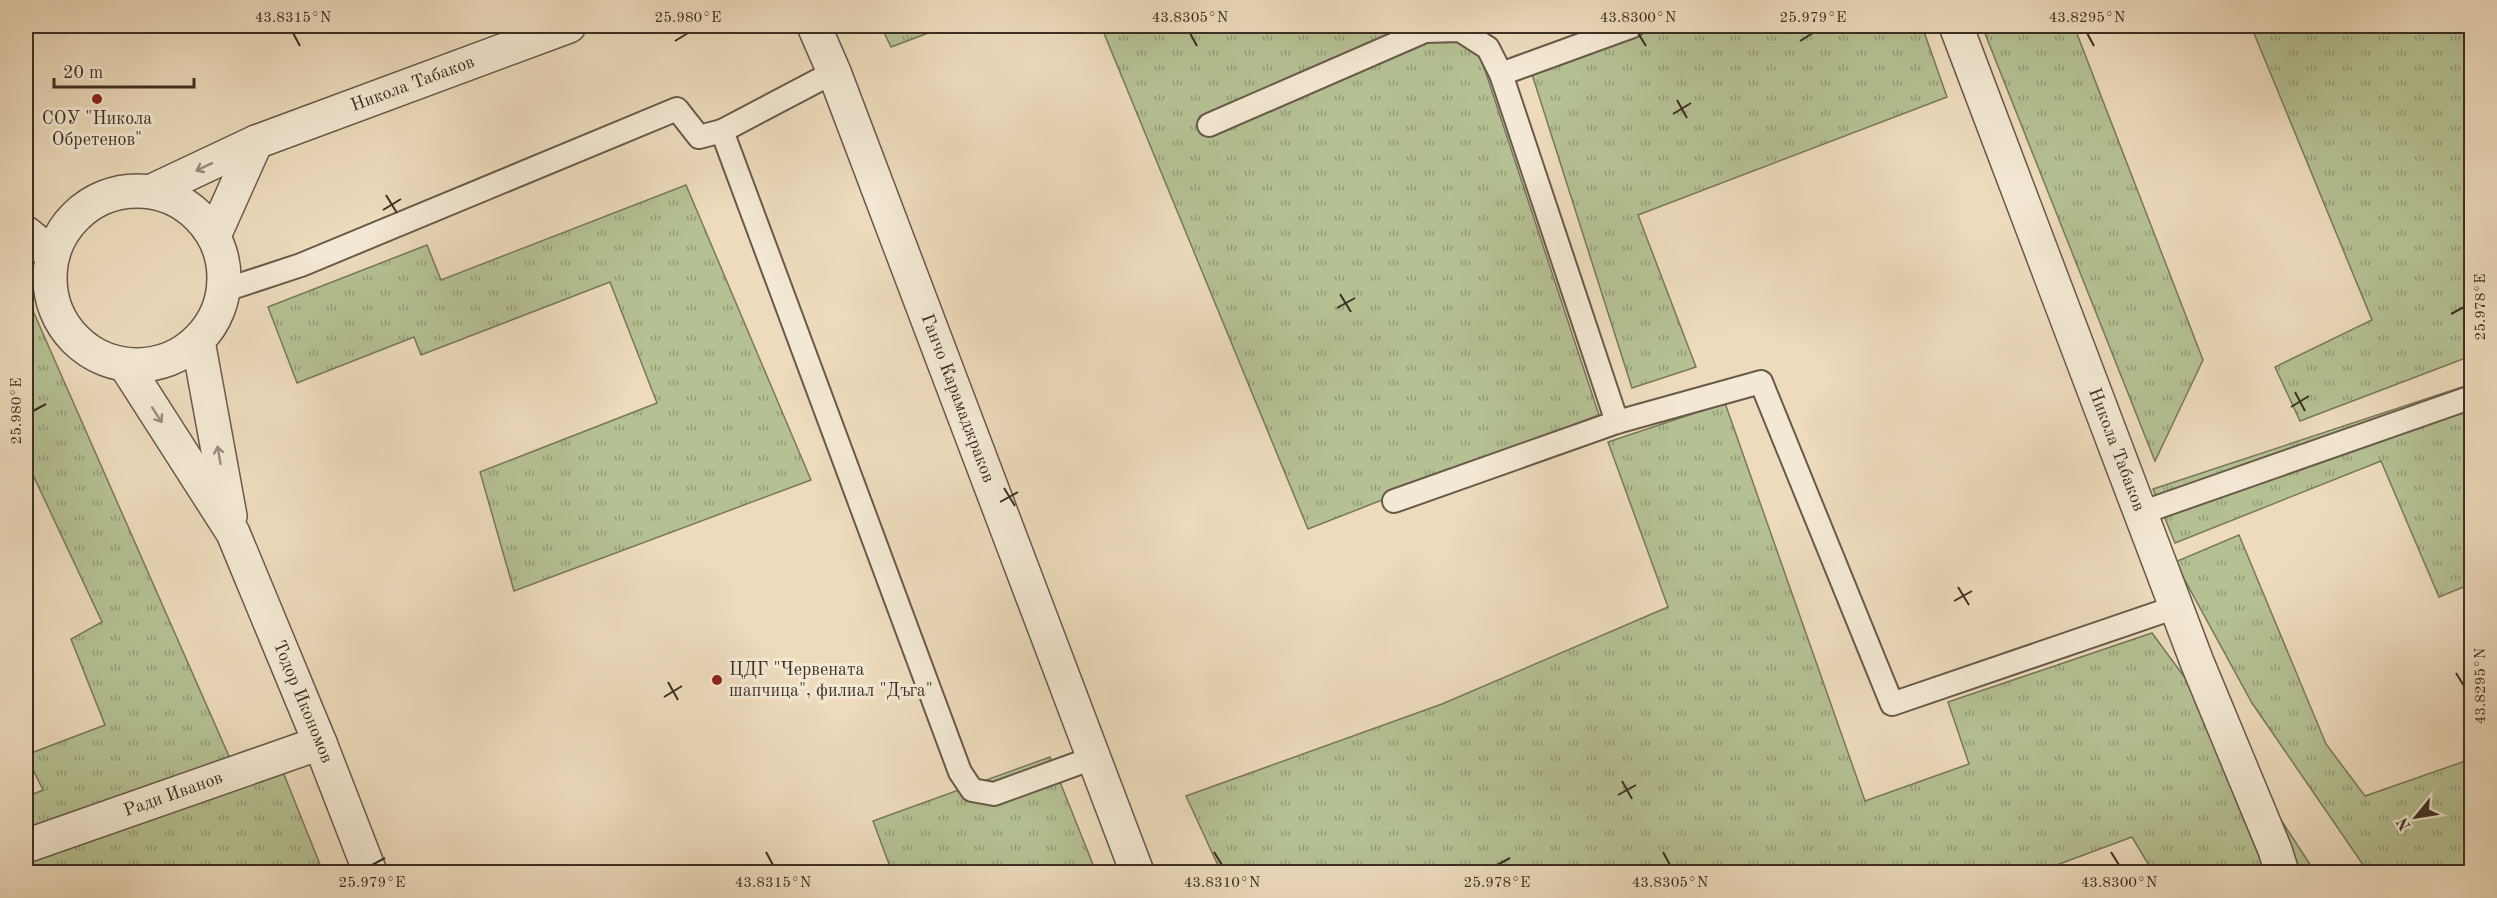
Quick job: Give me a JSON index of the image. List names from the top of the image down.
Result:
{
  "streets": {
    "street": [
      "Никола Табаков",
      "Ганчо Карамаджраков",
      "Тодор Икономов",
      "Ради Иванов"
    ]
  },
  "crossings": [
    ["Тодор Икономов", "Ради Иванов"]
  ],
  "places": ["СОУ \"Никола Обретенов\"", "ЦДГ \"Червената шапчица\", филиал \"Дъга\""],
  "scale_bar": "20 m",
  "north": "bottom left",
  "coordinates": [
    "43.8315°N",
    "25.980°E",
    "43.8305°N",
    "43.8300°N",
    "25.979°E",
    "43.8295°N",
    "25.978°E",
    "43.8310°N"
  ]
}
